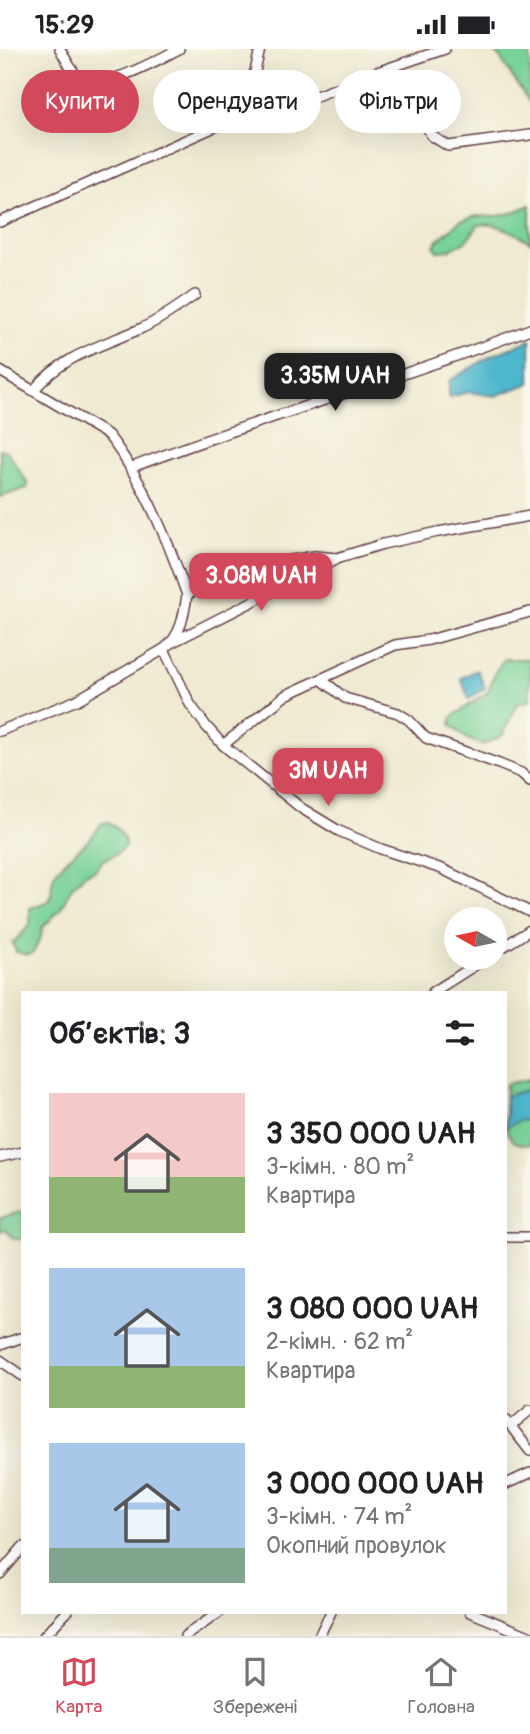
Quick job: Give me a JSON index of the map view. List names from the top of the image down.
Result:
{
  "north": "left",
  "page": {
    "status": "15:29",
    "chip": ["Купити", "Орендувати", "Фільтри"],
    "price": ["3.35M UAH", "3.08M UAH", "3M UAH"],
    "heading": "Об’єктів: 3",
    "list": [
      {
        "name": "3 350 000 UAH",
        "note": "3-кімн. · 80 m² · Квартира"
      },
      {
        "name": "3 080 000 UAH",
        "note": "2-кімн. · 62 m² · Квартира"
      },
      {
        "name": "3 000 000 UAH",
        "note": "3-кімн. · 74 m² · Окопний провулок"
      }
    ],
    "tabs": ["Карта", "Збережені", "Головна"]
  }
}
